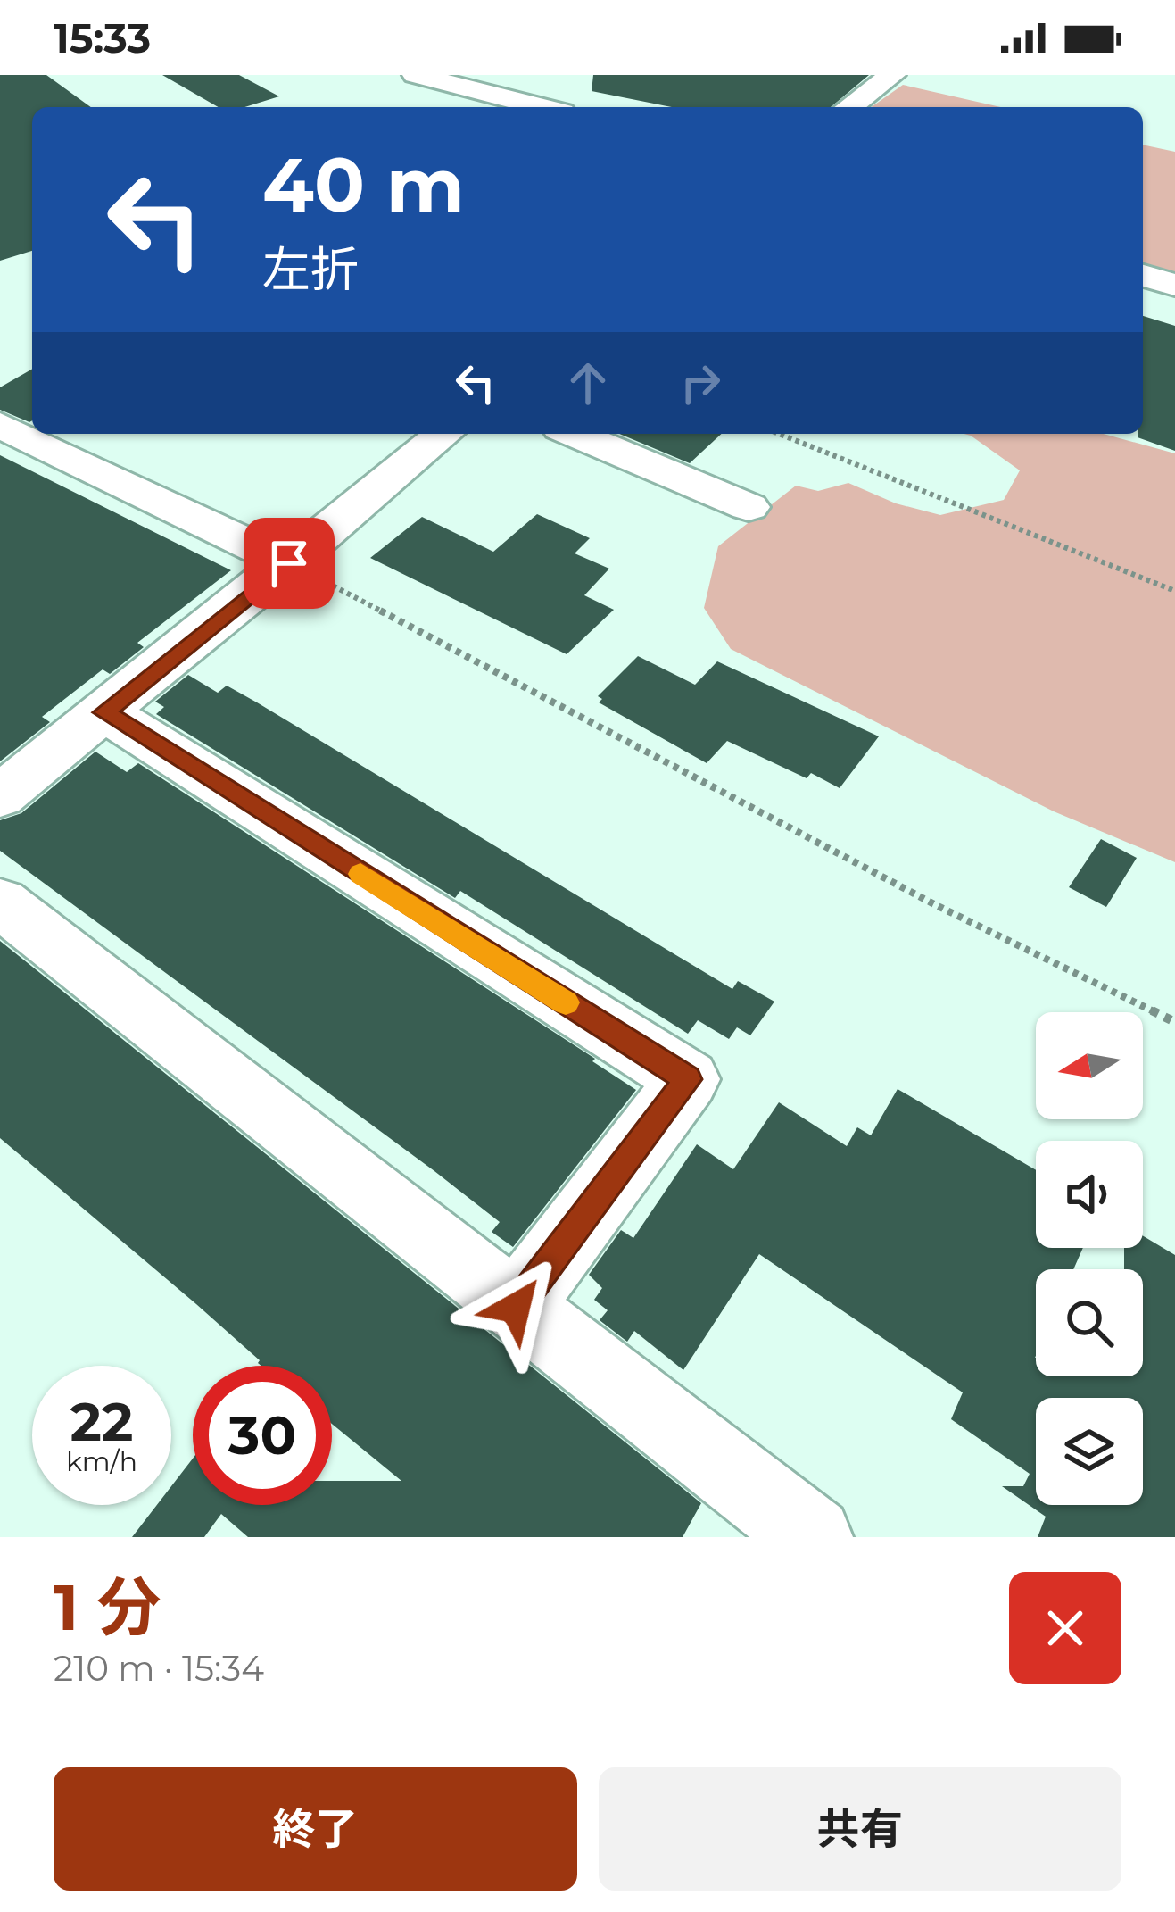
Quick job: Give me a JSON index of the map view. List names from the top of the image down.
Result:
{
  "north": "left",
  "page": {
    "status": "15:33",
    "turn": ["40 m", "左折"],
    "speed": "22 km/h",
    "limit": "30",
    "heading": ["1 分", "210 m · 15:34"],
    "buttons": ["終了", "共有"]
  }
}
